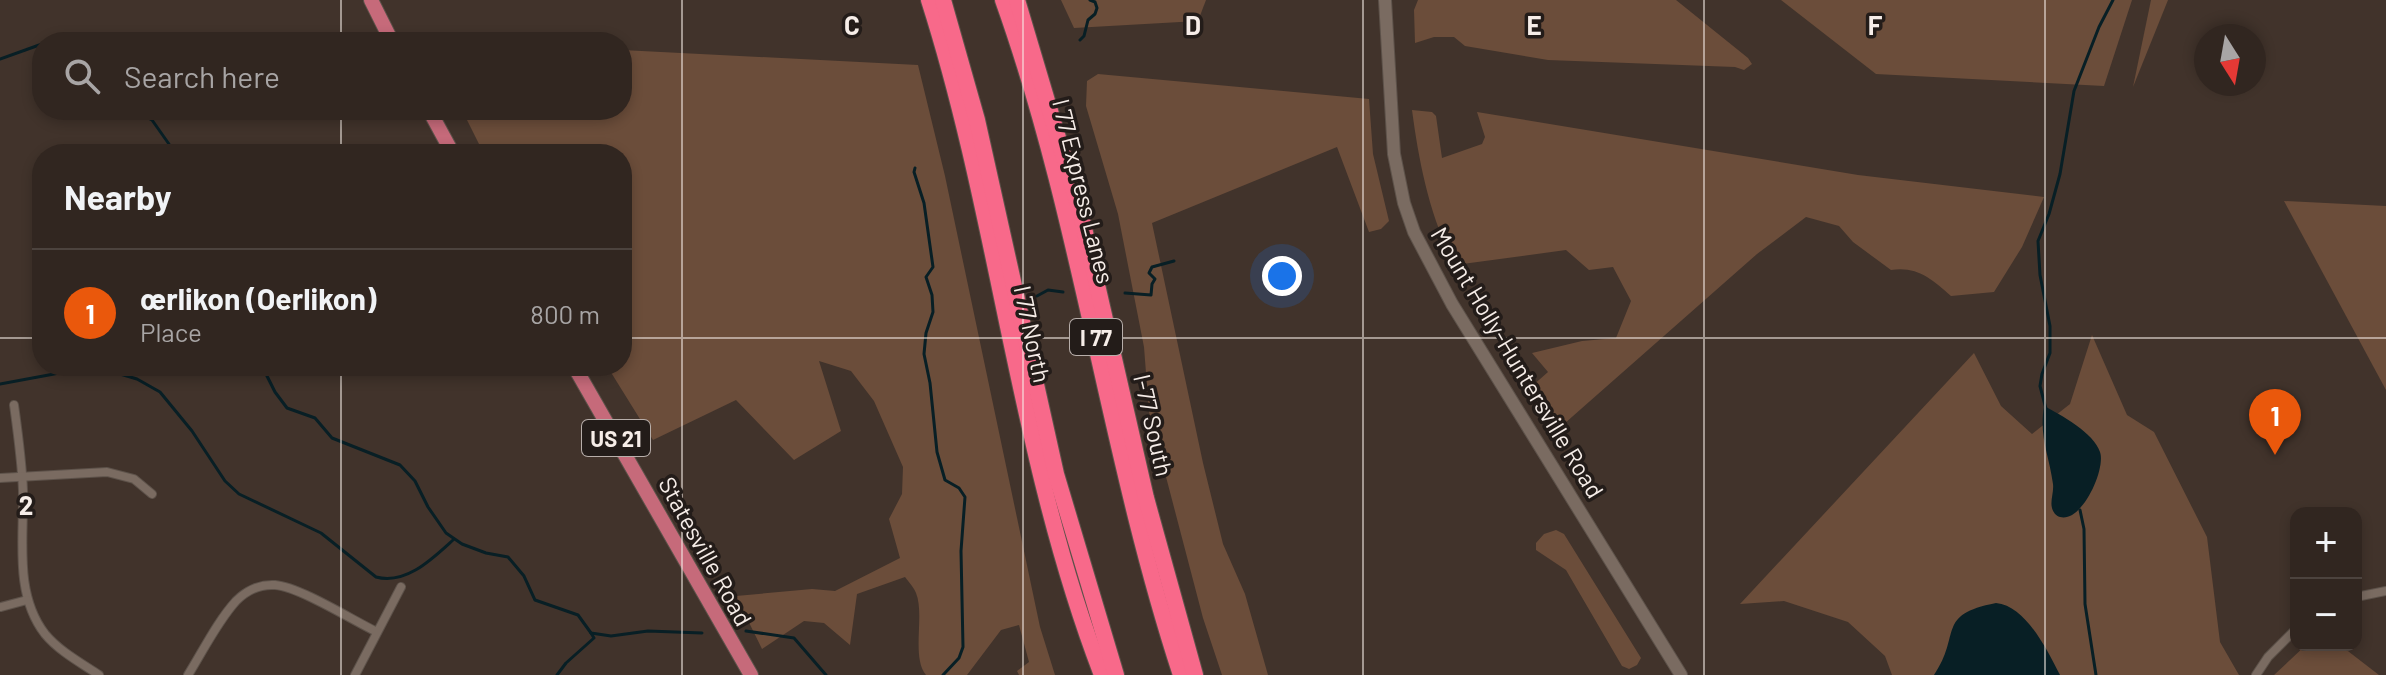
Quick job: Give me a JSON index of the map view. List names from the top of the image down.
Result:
{
  "streets": {
    "highway": [
      "I 77 Express Lanes",
      "I 77 North",
      "I 77",
      "I-77 South"
    ],
    "main road": ["Mount Holly-Huntersville Road", "US 21", "Statesville Road"]
  },
  "north": "bottom",
  "page": {
    "search": "Search here",
    "heading": "Nearby",
    "list": [
      {
        "mark": "1",
        "name": "œrlikon (Oerlikon)",
        "note": "Place",
        "value": "800 m"
      }
    ],
    "pins": "1",
    "map_buttons": ["+", "−"]
  },
  "grid": {
    "columns": [
      "C",
      "D",
      "E",
      "F"
    ],
    "rows": ["2"]
  }
}
